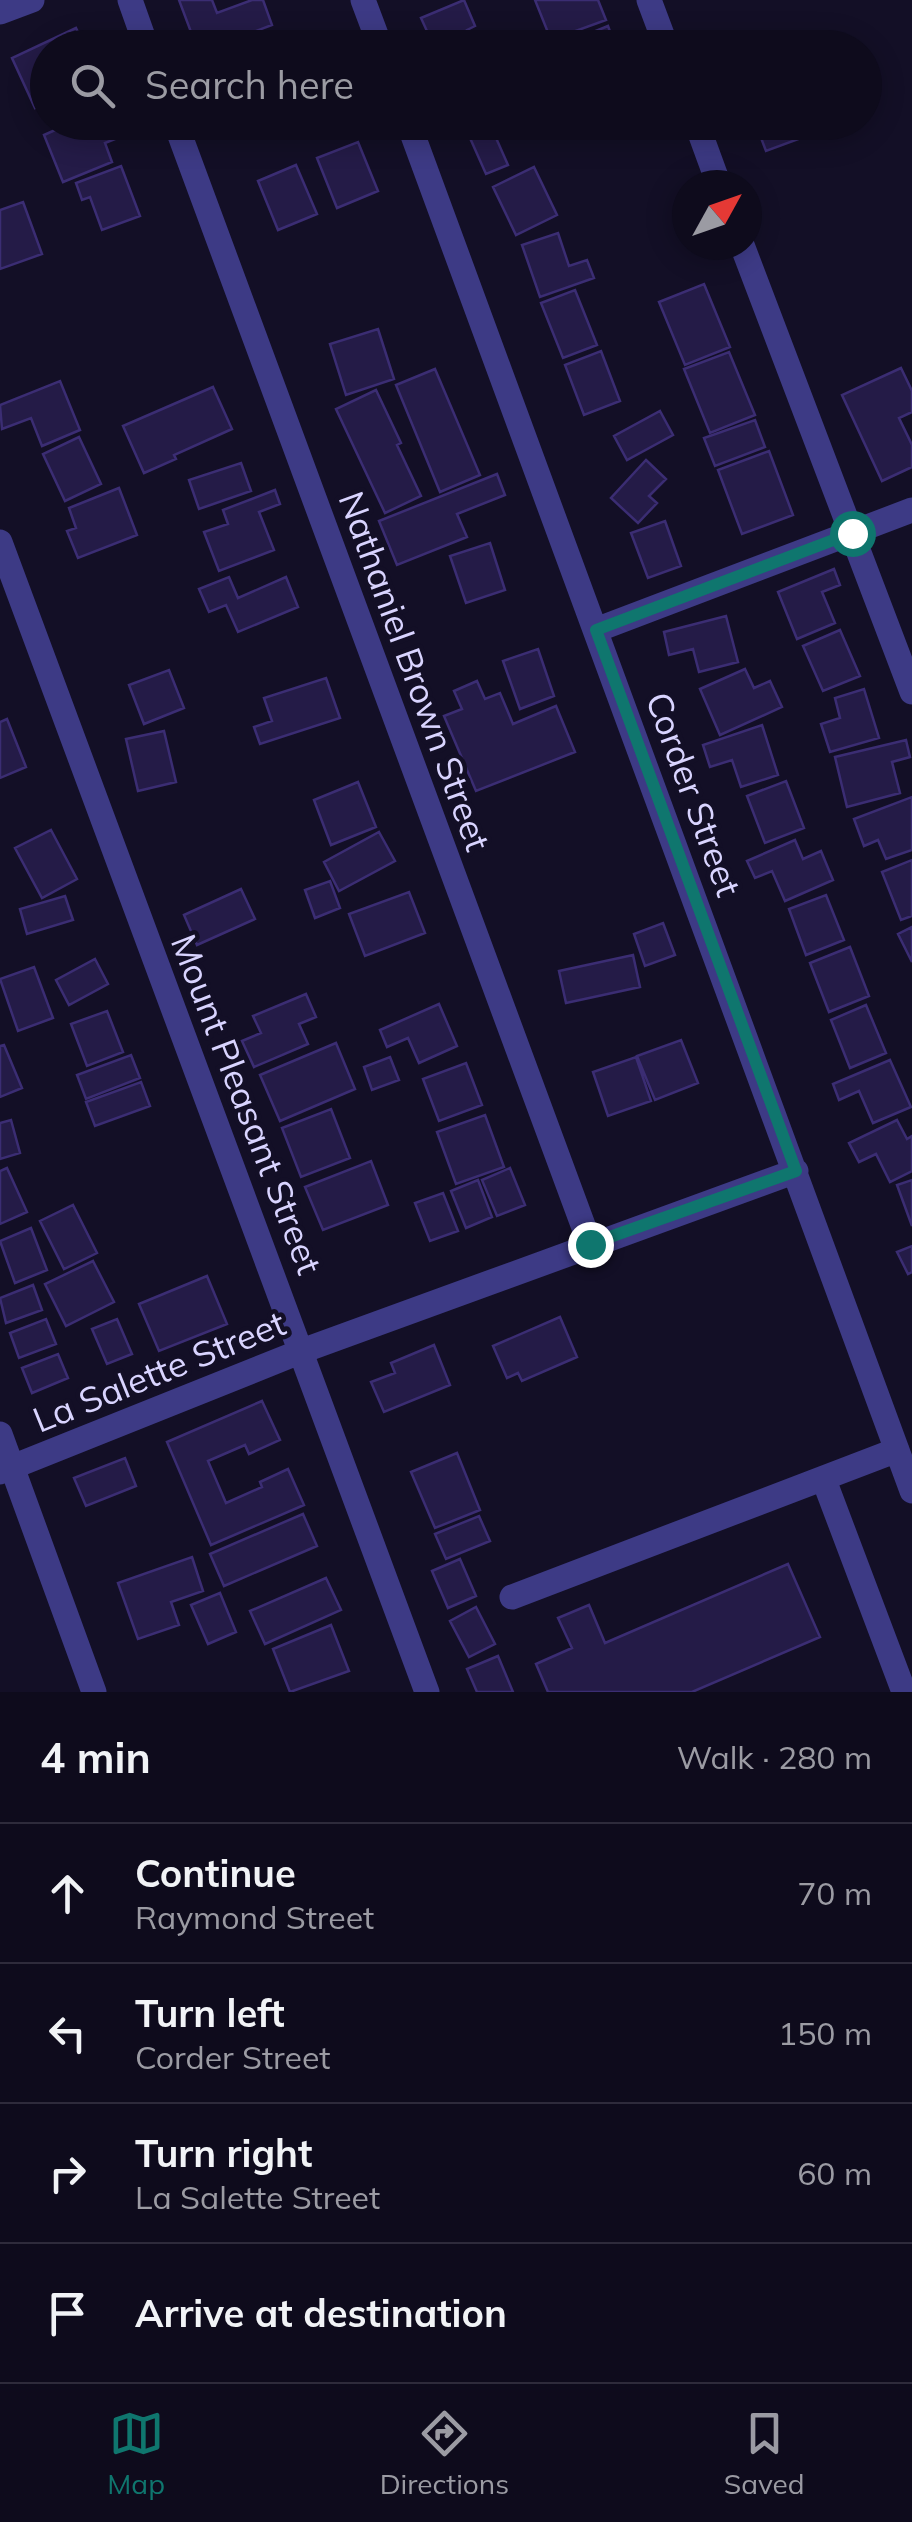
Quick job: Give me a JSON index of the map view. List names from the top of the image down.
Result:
{
  "streets": {
    "street": [
      "Nathaniel Brown Street",
      "Corder Street",
      "Mount Pleasant Street",
      "La Salette Street"
    ]
  },
  "crossings": [
    ["Nathaniel Brown Street", "La Salette Street"],
    ["Corder Street", "La Salette Street"],
    ["Mount Pleasant Street", "La Salette Street"]
  ],
  "north": "top right",
  "page": {
    "search": "Search here",
    "heading": ["4 min", "Walk · 280 m"],
    "list": [
      ["Continue", "Raymond Street", "70 m"],
      ["Turn left", "Corder Street", "150 m"],
      ["Turn right", "La Salette Street", "60 m"],
      "Arrive at destination"
    ],
    "nav": ["Map", "Directions", "Saved"]
  }
}
